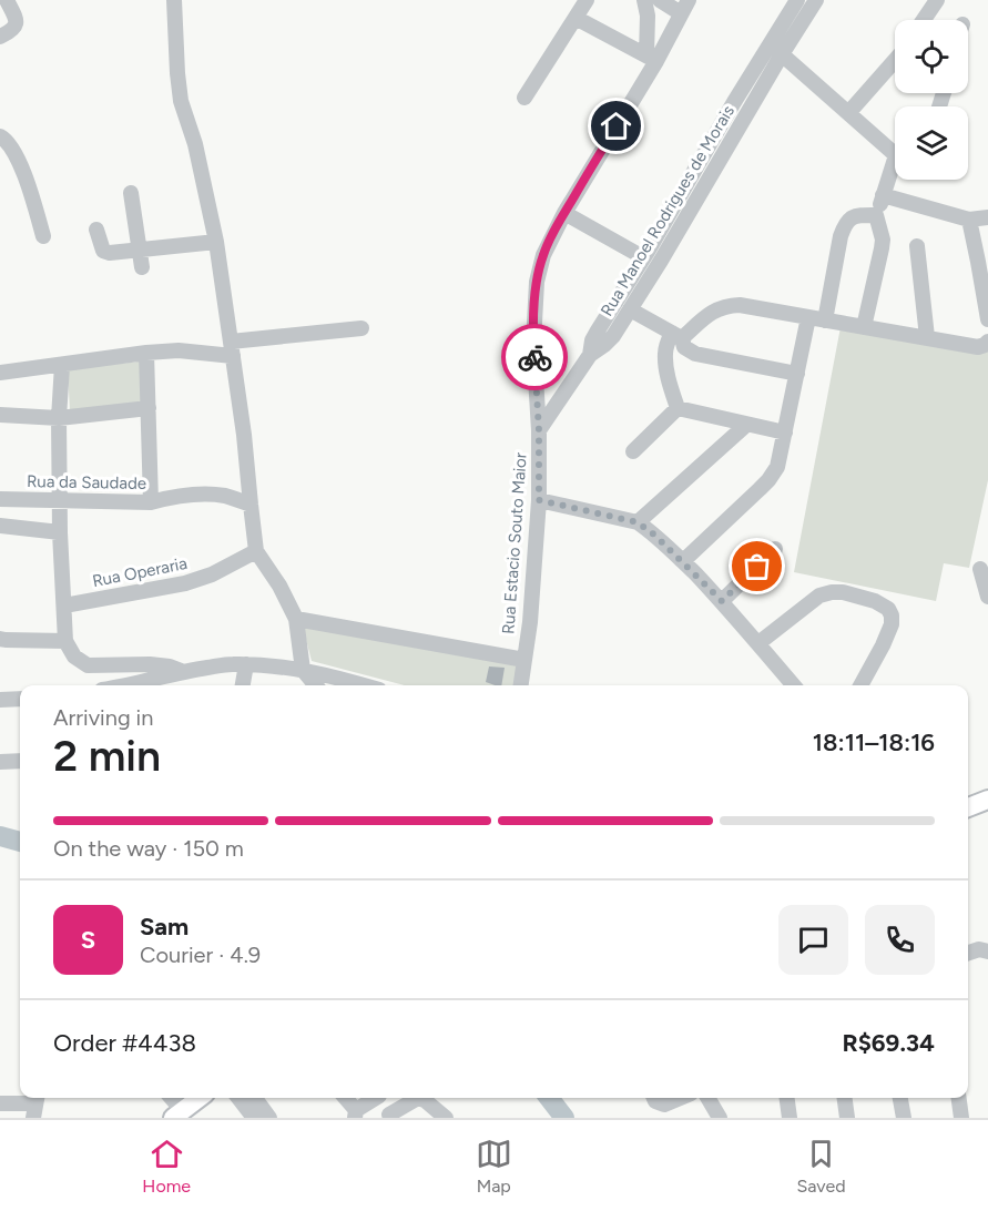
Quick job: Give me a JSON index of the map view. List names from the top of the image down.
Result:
{
  "streets": {
    "street": [
      "Rua Manoel Rodrigues de Morais",
      "Rua da Saudade",
      "Rua Estacio Souto Maior",
      "Rua Operaria"
    ]
  },
  "crossings": [
    ["Rua Manoel Rodrigues de Morais", "Rua Estacio Souto Maior"]
  ],
  "page": {
    "heading": ["2 min", "Arriving in", "18:11–18:16"],
    "panel": [
      "Sam",
      "Courier · 4.9",
      "Order #4438",
      "R$69.34"
    ],
    "bar": "On the way · 150 m",
    "round": "S",
    "tabs": ["Home", "Map", "Saved"]
  }
}
